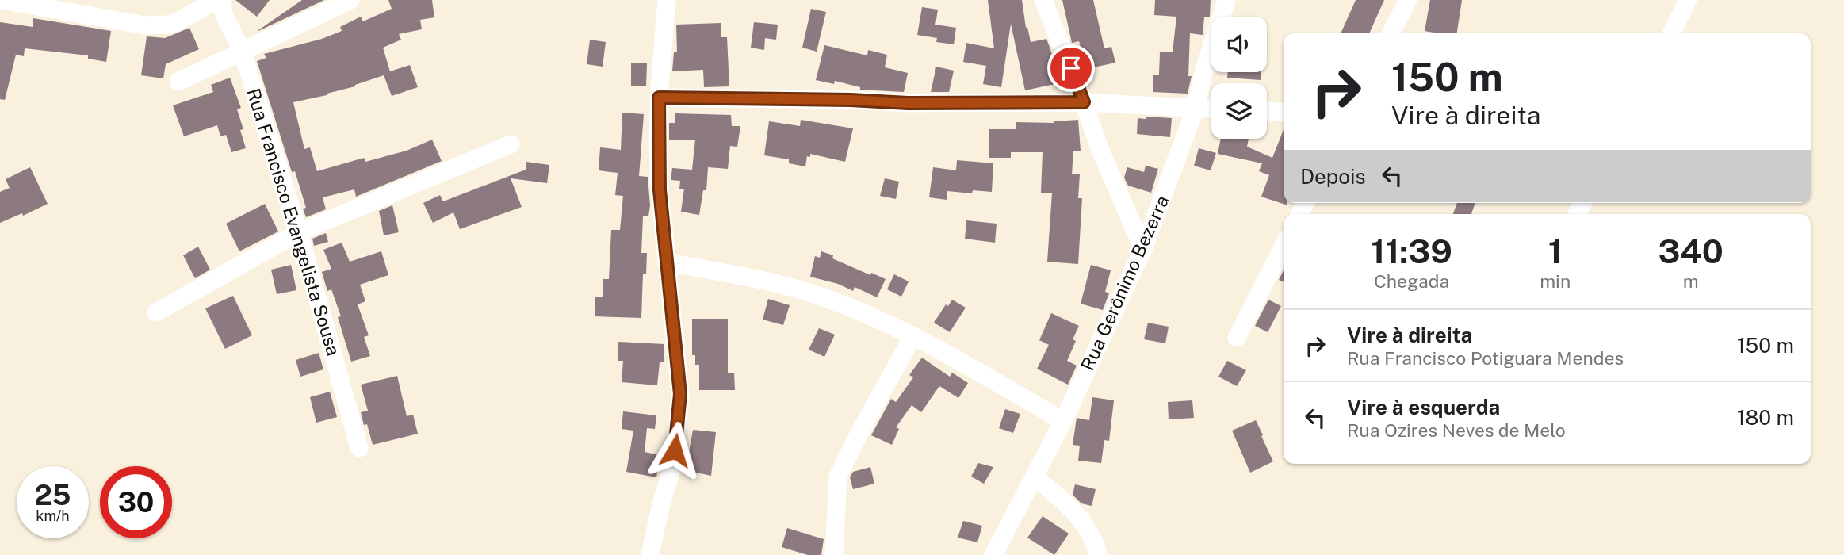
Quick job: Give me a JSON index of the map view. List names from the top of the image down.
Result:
{
  "streets": {
    "street": ["Rua Francisco Evangelista Sousa", "Rua Gerônimo Bezerra"]
  },
  "page": {
    "turn": ["150 m", "Vire à direita"],
    "then": "Depois",
    "eta": [
      "11:39",
      "Chegada",
      "1",
      "min",
      "340",
      "m"
    ],
    "list": [
      {
        "name": "Vire à direita",
        "note": "Rua Francisco Potiguara Mendes",
        "value": "150 m"
      },
      {
        "name": "Vire à esquerda",
        "note": "Rua Ozires Neves de Melo",
        "value": "180 m"
      }
    ],
    "speed": "25 km/h",
    "limit": "30"
  }
}
